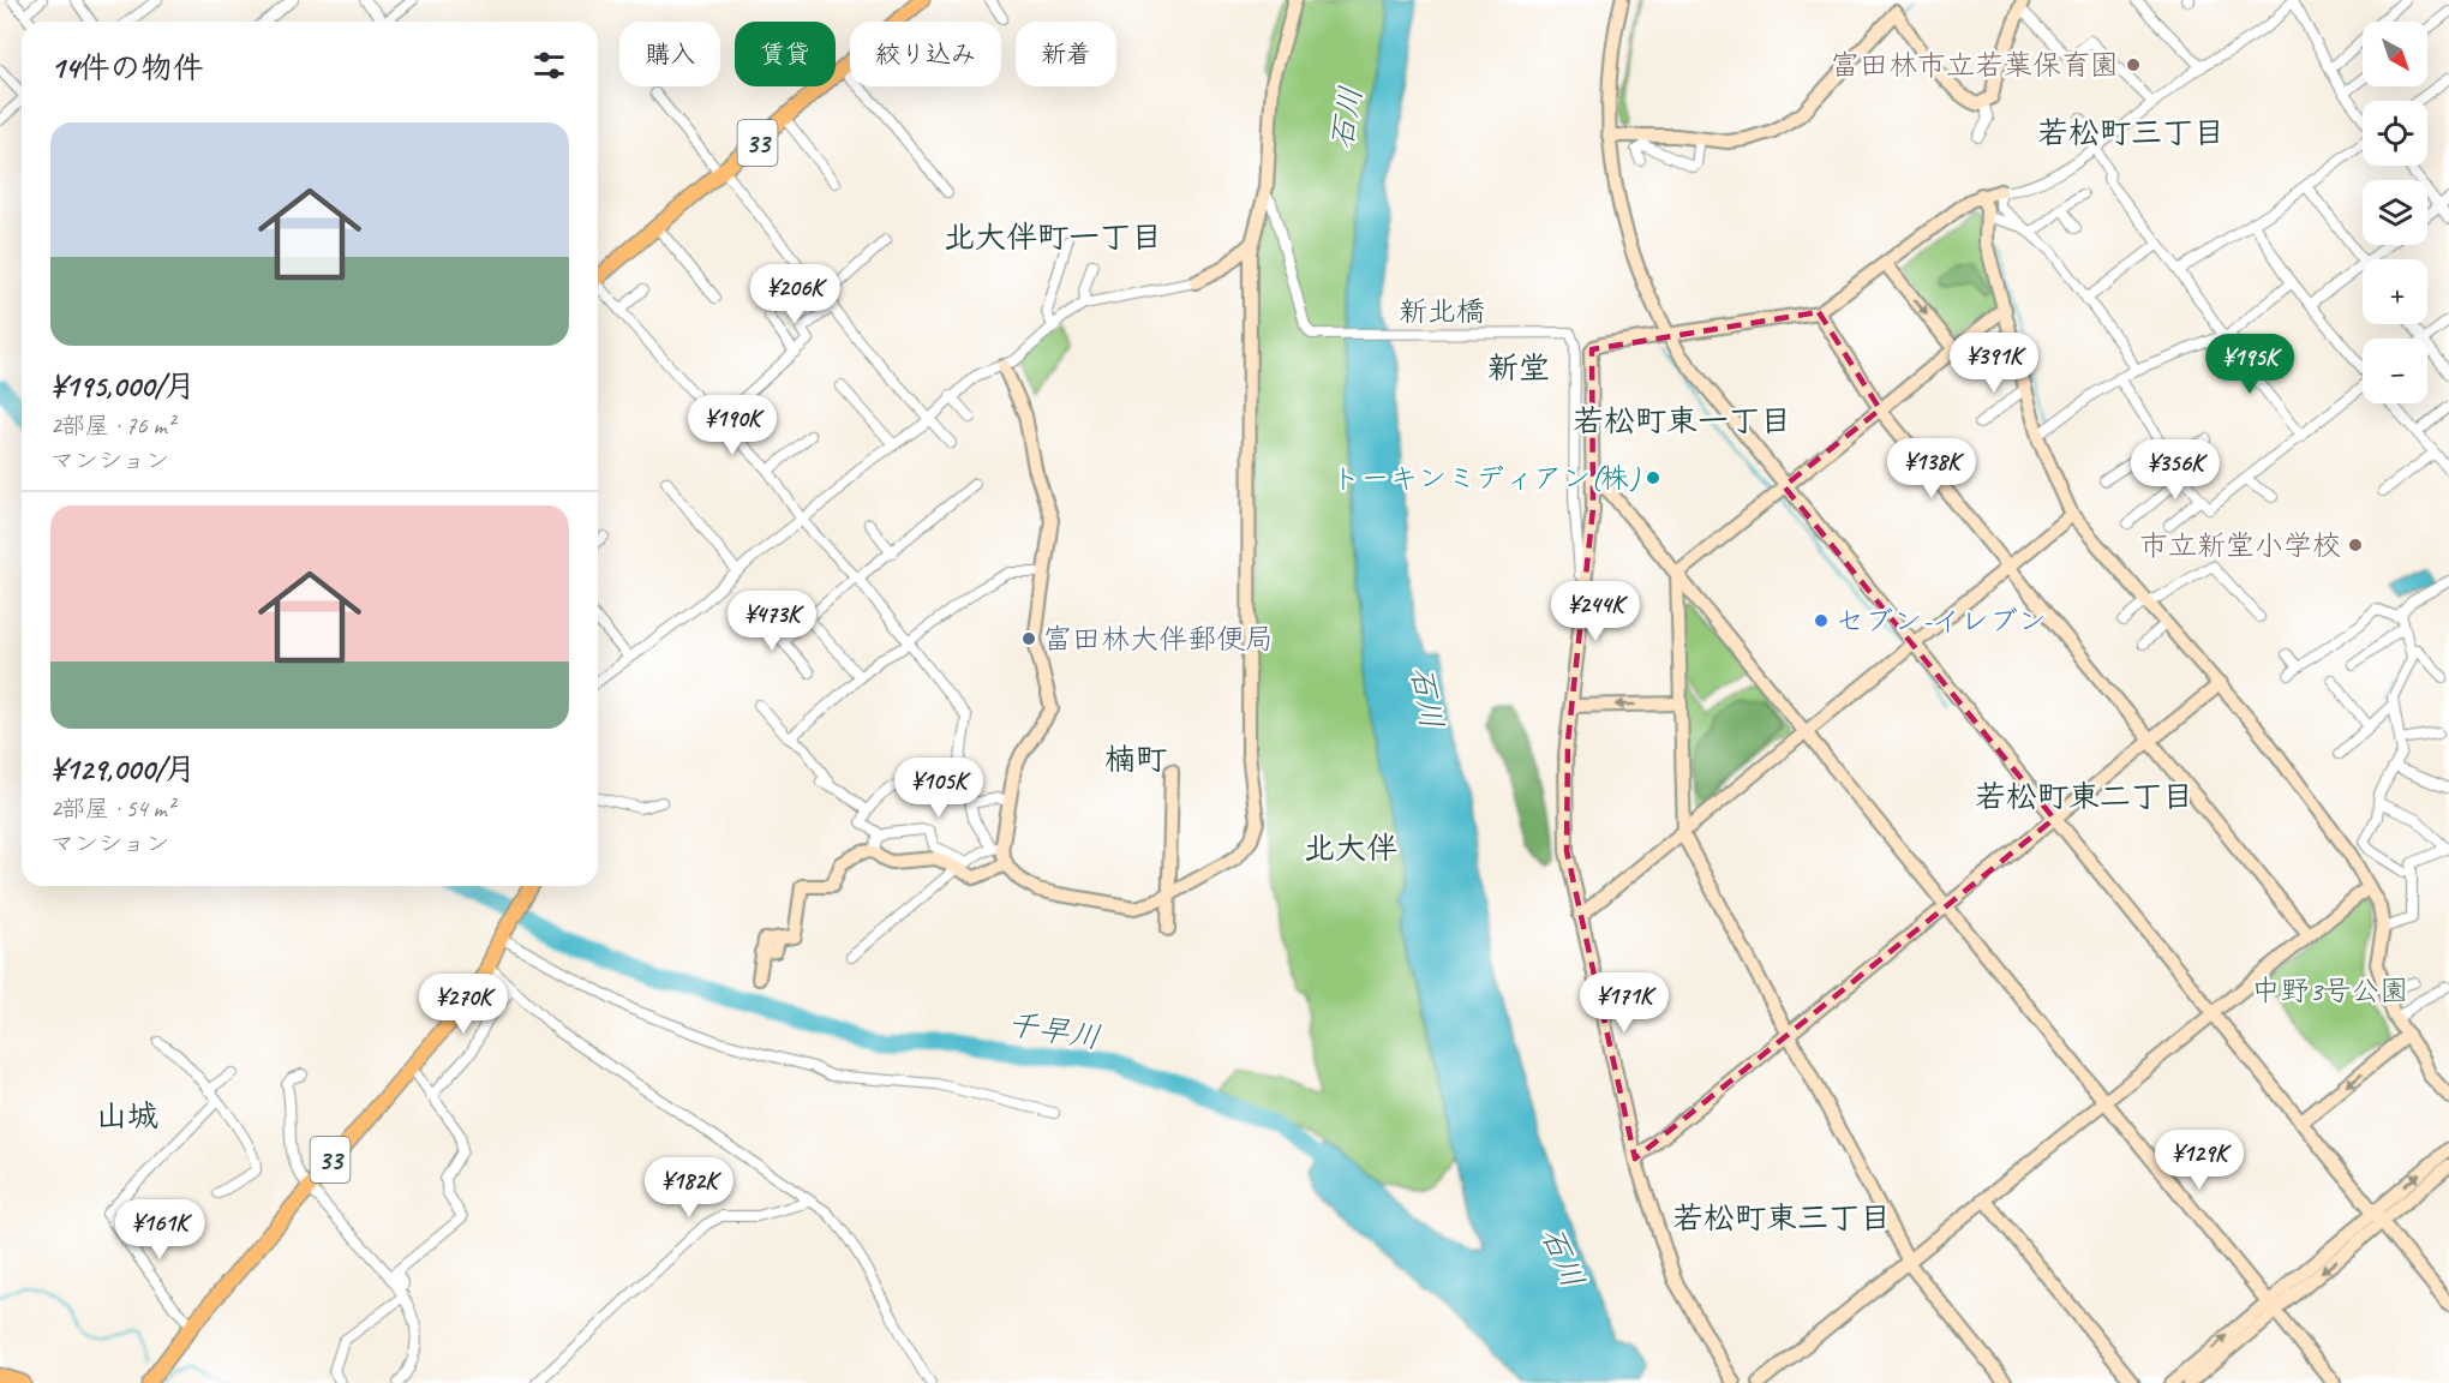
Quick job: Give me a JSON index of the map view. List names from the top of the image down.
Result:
{
  "streets": {
    "main road": ["33"],
    "street": ["新北橋"]
  },
  "districts": [
    "若松町三丁目",
    "北大伴町一丁目",
    "新堂",
    "若松町東一丁目",
    "楠町",
    "若松町東二丁目",
    "北大伴",
    "山城",
    "若松町東三丁目"
  ],
  "water": ["石川", "千早川"],
  "parks": ["中野3号公園"],
  "places": [
    "富田林市立若葉保育園",
    "トーキンミディアン(株)",
    "市立新堂小学校",
    "セブン-イレブン",
    "富田林大伴郵便局"
  ],
  "north": "bottom right",
  "page": {
    "map_buttons": ["+", "−"],
    "chip": [
      "購入",
      "賃貸",
      "絞り込み",
      "新着"
    ],
    "heading": "14件の物件",
    "list": [
      {
        "name": "¥195,000/月",
        "note": "2部屋 · 76 m² · マンション"
      },
      {
        "name": "¥129,000/月",
        "note": "2部屋 · 54 m² · マンション"
      }
    ],
    "price": [
      "¥206K",
      "¥391K",
      "¥195K",
      "¥190K",
      "¥138K",
      "¥356K",
      "¥244K",
      "¥473K",
      "¥105K",
      "¥171K",
      "¥270K",
      "¥129K",
      "¥182K",
      "¥161K"
    ]
  }
}
